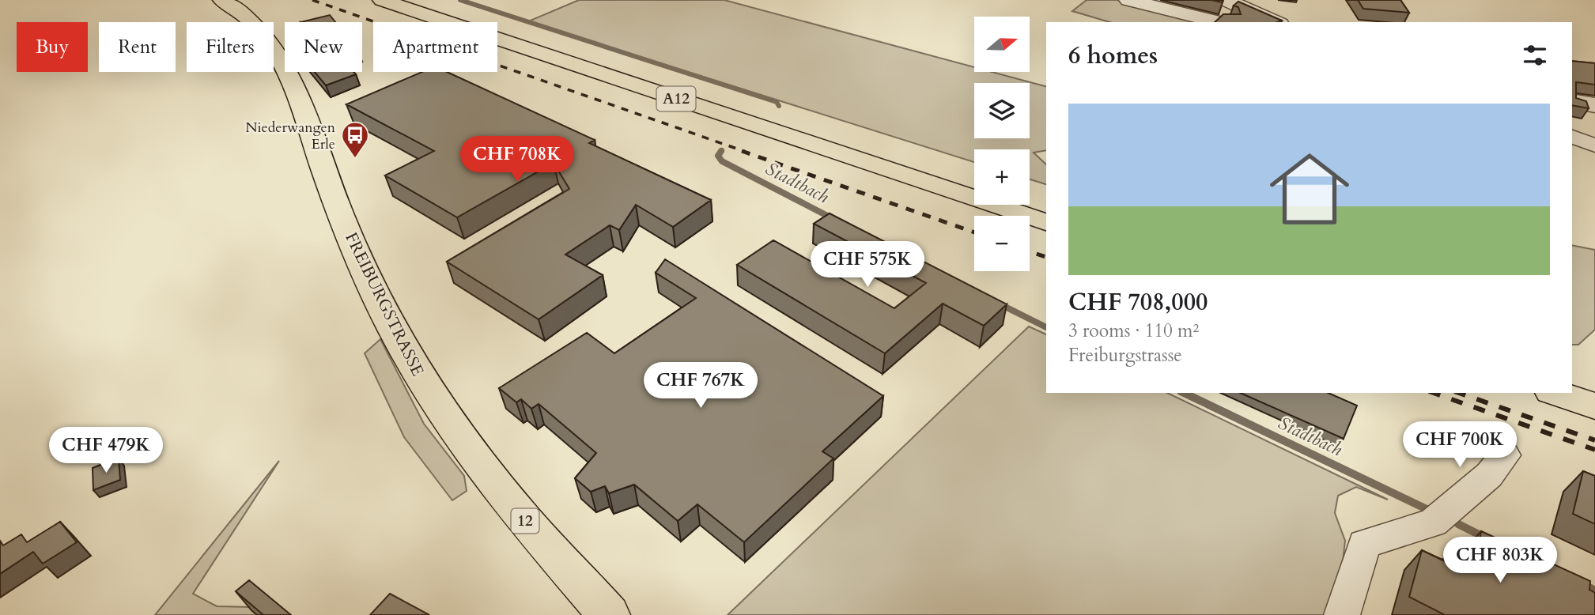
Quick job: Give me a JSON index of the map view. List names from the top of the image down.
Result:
{
  "streets": {
    "main road": ["A12", "FREIBURGSTRASSE", "12"]
  },
  "water": ["Stadtbach"],
  "places": {
    "bus stop": ["Niederwangen Erle"]
  },
  "north": "right",
  "page": {
    "map_buttons": ["+", "−"],
    "chip": [
      "Buy",
      "Rent",
      "Filters",
      "New",
      "Apartment"
    ],
    "heading": "6 homes",
    "list": [
      {
        "name": "CHF 708,000",
        "note": "3 rooms · 110 m² · Freiburgstrasse"
      }
    ],
    "price": [
      "CHF 708K",
      "CHF 575K",
      "CHF 767K",
      "CHF 700K",
      "CHF 479K",
      "CHF 803K"
    ]
  }
}
